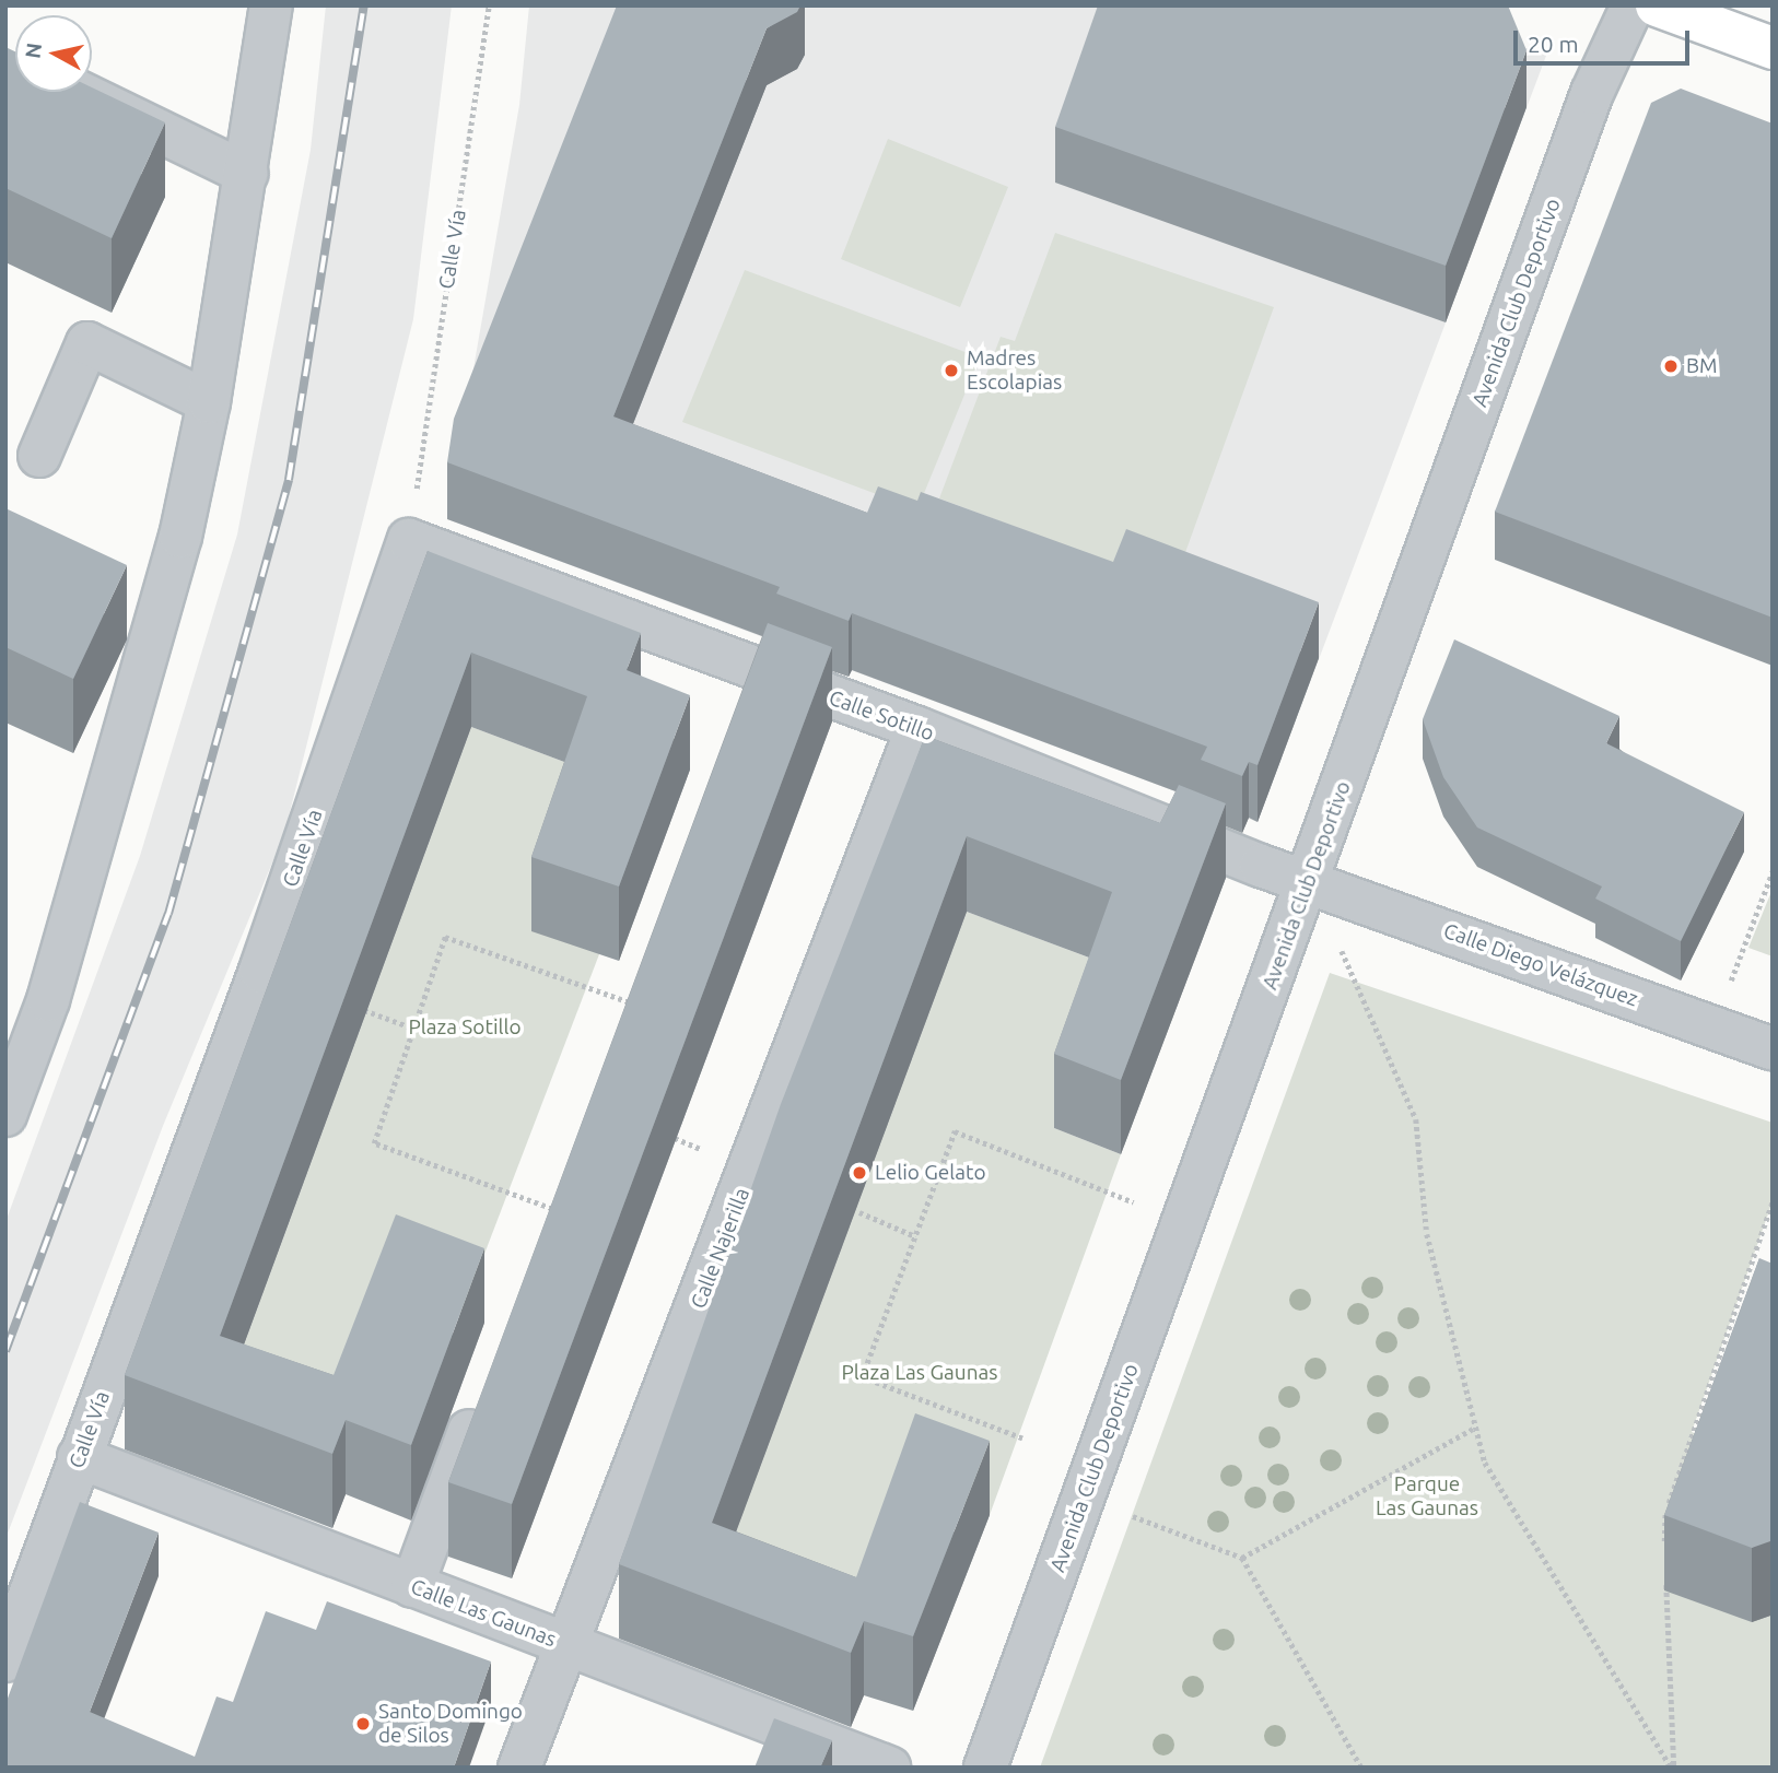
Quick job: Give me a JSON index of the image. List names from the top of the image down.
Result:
{
  "streets": {
    "street": [
      "Calle Vía",
      "Avenida Club Deportivo",
      "Calle Sotillo",
      "Calle Diego Velázquez",
      "Calle Najerilla",
      "Calle Las Gaunas"
    ]
  },
  "crossings": [
    ["Calle Vía", "Calle Sotillo"],
    ["Calle Vía", "Calle Las Gaunas"],
    ["Avenida Club Deportivo", "Calle Sotillo"],
    ["Avenida Club Deportivo", "Calle Diego Velázquez"],
    ["Calle Sotillo", "Calle Diego Velázquez"],
    ["Calle Sotillo", "Calle Najerilla"],
    ["Calle Najerilla", "Calle Las Gaunas"]
  ],
  "parks": ["Plaza Sotillo", "Plaza Las Gaunas", "Parque Las Gaunas"],
  "places": [
    "BM",
    "Madres Escolapias",
    "Lelio Gelato",
    "Santo Domingo de Silos"
  ],
  "scale_bar": "20 m",
  "north": "left"
}
